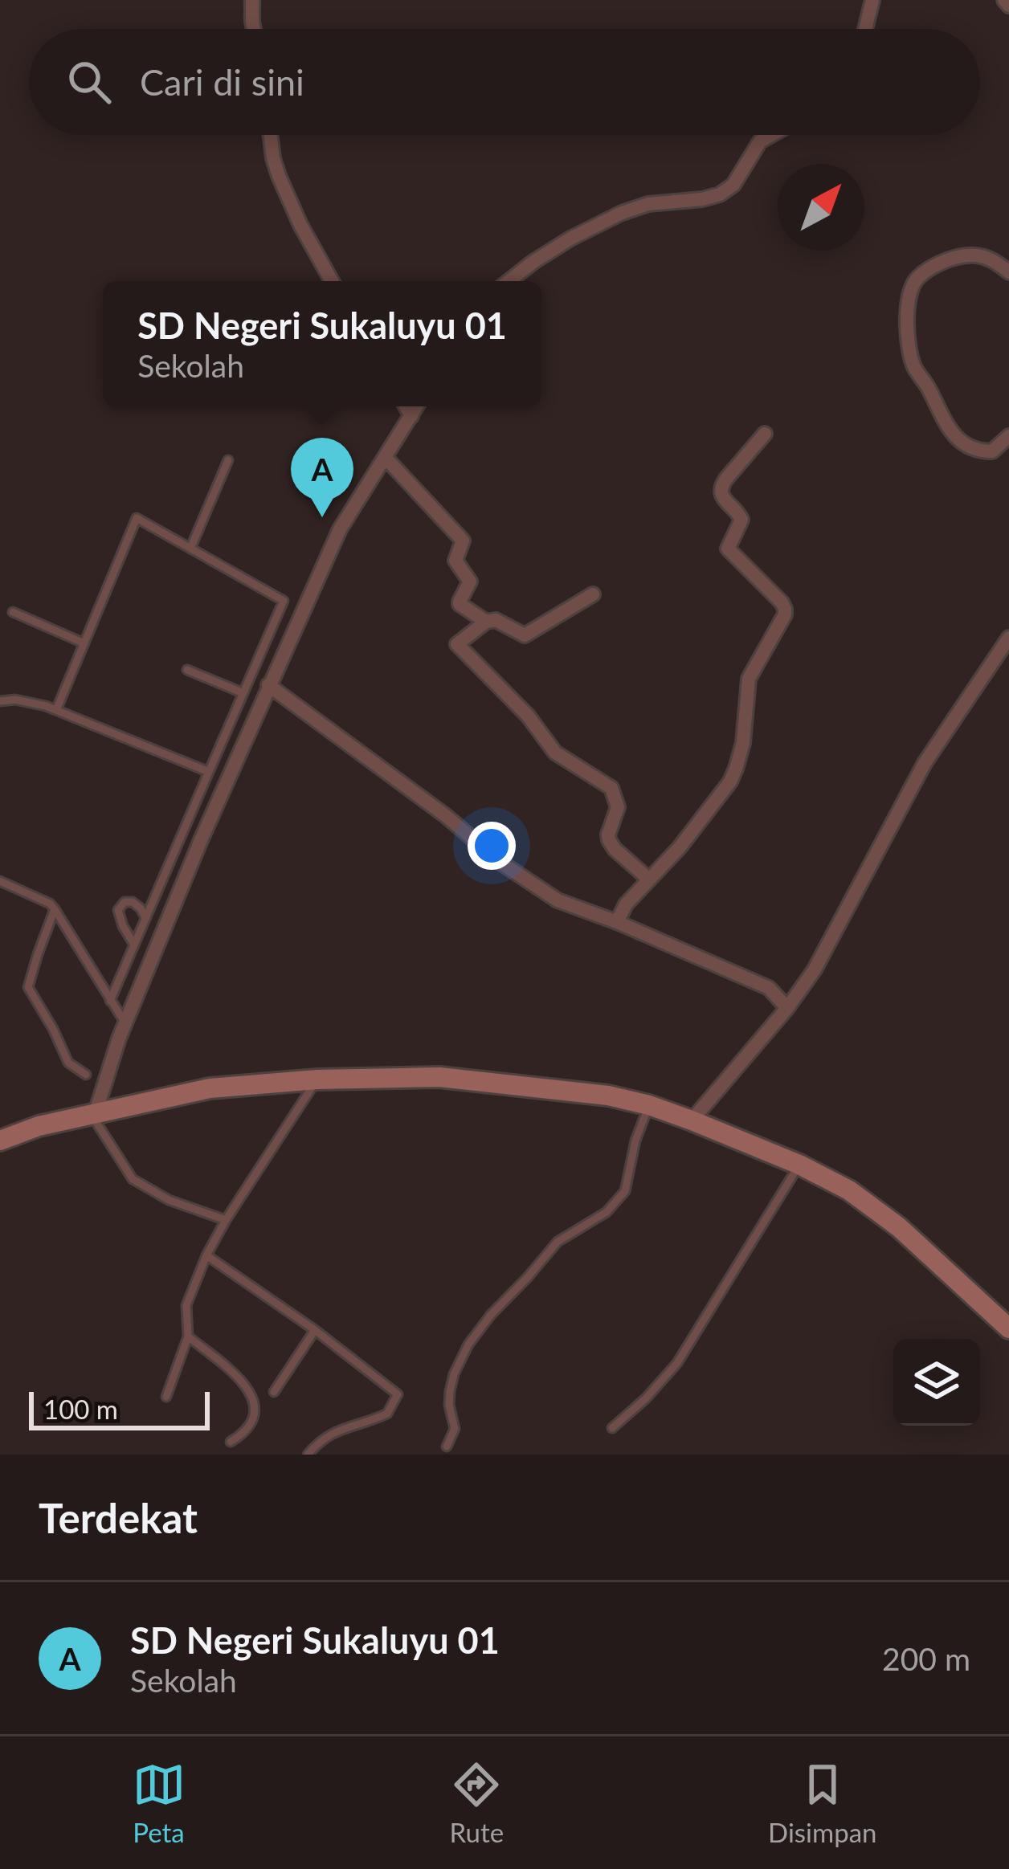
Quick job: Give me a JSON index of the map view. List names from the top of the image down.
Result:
{
  "scale_bar": "100 m",
  "north": "top right",
  "page": {
    "search": "Cari di sini",
    "popup": ["SD Negeri Sukaluyu 01", "Sekolah"],
    "pins": "A",
    "scale": "100 m",
    "heading": "Terdekat",
    "list": [
      {
        "mark": "A",
        "name": "SD Negeri Sukaluyu 01",
        "note": "Sekolah",
        "value": "200 m"
      }
    ],
    "nav": ["Peta", "Rute", "Disimpan"]
  }
}
